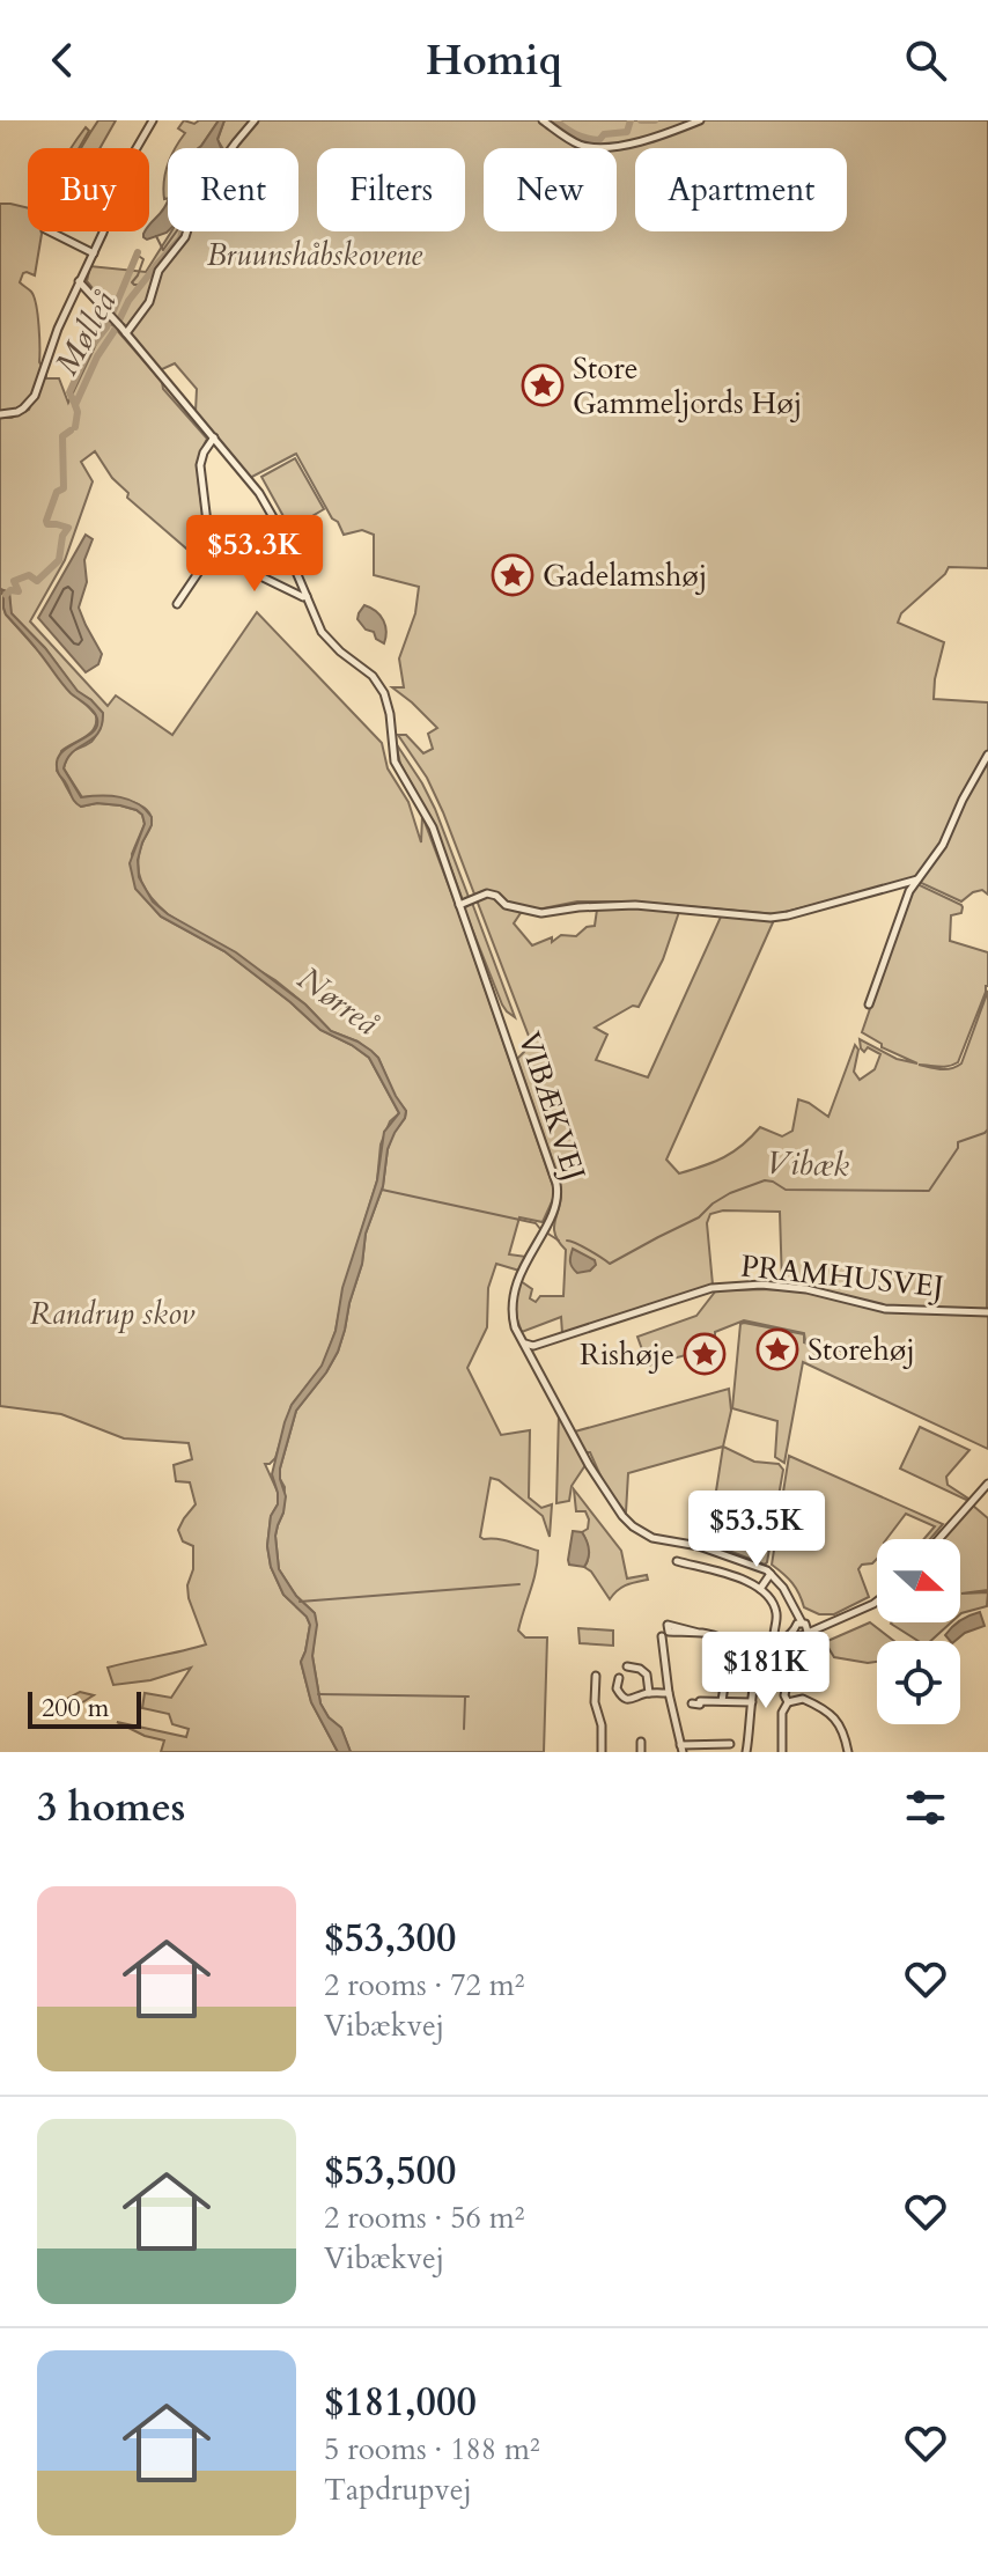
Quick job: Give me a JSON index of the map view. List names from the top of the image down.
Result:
{
  "streets": {
    "street": ["VIBÆKVEJ", "PRAMHUSVEJ"]
  },
  "water": ["Mølleå", "Nørreå", "Vibæk"],
  "parks": ["Bruunshåbskovene", "Randrup skov"],
  "places": {
    "place": [
      "Store Gammeljords Høj",
      "Gadelamshøj",
      "Storehøj",
      "Rishøje"
    ]
  },
  "scale_bar": "200 m",
  "north": "right",
  "page": {
    "header": "Homiq",
    "chip": [
      "Buy",
      "Rent",
      "Filters",
      "New",
      "Apartment"
    ],
    "price": ["$53.3K", "$53.5K", "$181K"],
    "scale": "200 m",
    "heading": "3 homes",
    "list": [
      {
        "name": "$53,300",
        "note": "2 rooms · 72 m² · Vibækvej"
      },
      {
        "name": "$53,500",
        "note": "2 rooms · 56 m² · Vibækvej"
      },
      {
        "name": "$181,000",
        "note": "5 rooms · 188 m² · Tapdrupvej"
      }
    ]
  }
}
